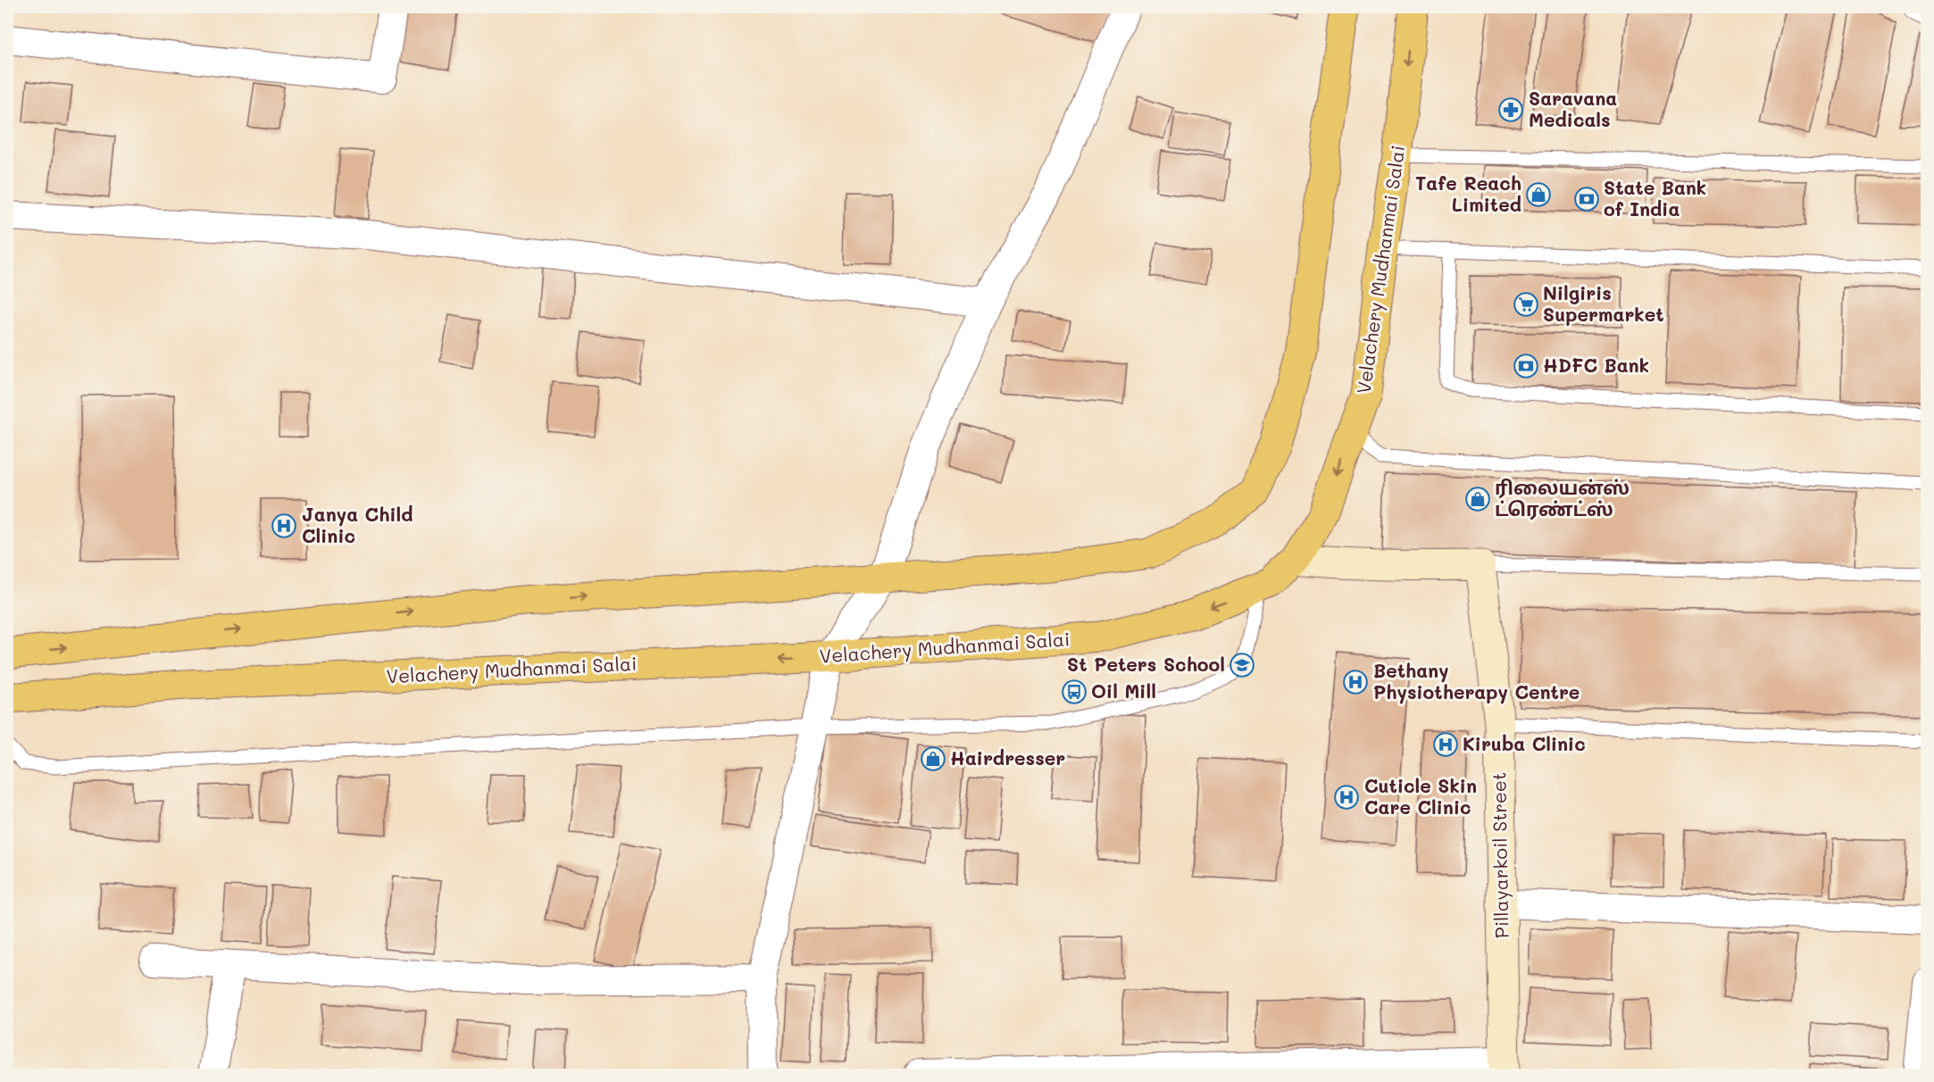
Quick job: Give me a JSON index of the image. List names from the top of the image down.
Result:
{
  "streets": {
    "main road": ["Velachery Mudhanmai Salai"],
    "street": ["Pillayarkoil Street"]
  },
  "places": {
    "pharmacy": ["Saravana Medicals"],
    "shop": ["Tafe Reach Limited", "ரிலையன்ஸ் ட்ரெண்ட்ஸ்", "Hairdresser"],
    "bank": ["State Bank of India", "HDFC Bank"],
    "supermarket": ["Nilgiris Supermarket"],
    "hospital": [
      "Janya Child Clinic",
      "Bethany Physiotherapy Centre",
      "Kiruba Clinic",
      "Cuticle Skin Care Clinic"
    ],
    "school or university": ["St Peters School"],
    "bus stop": ["Oil Mill"]
  }
}
